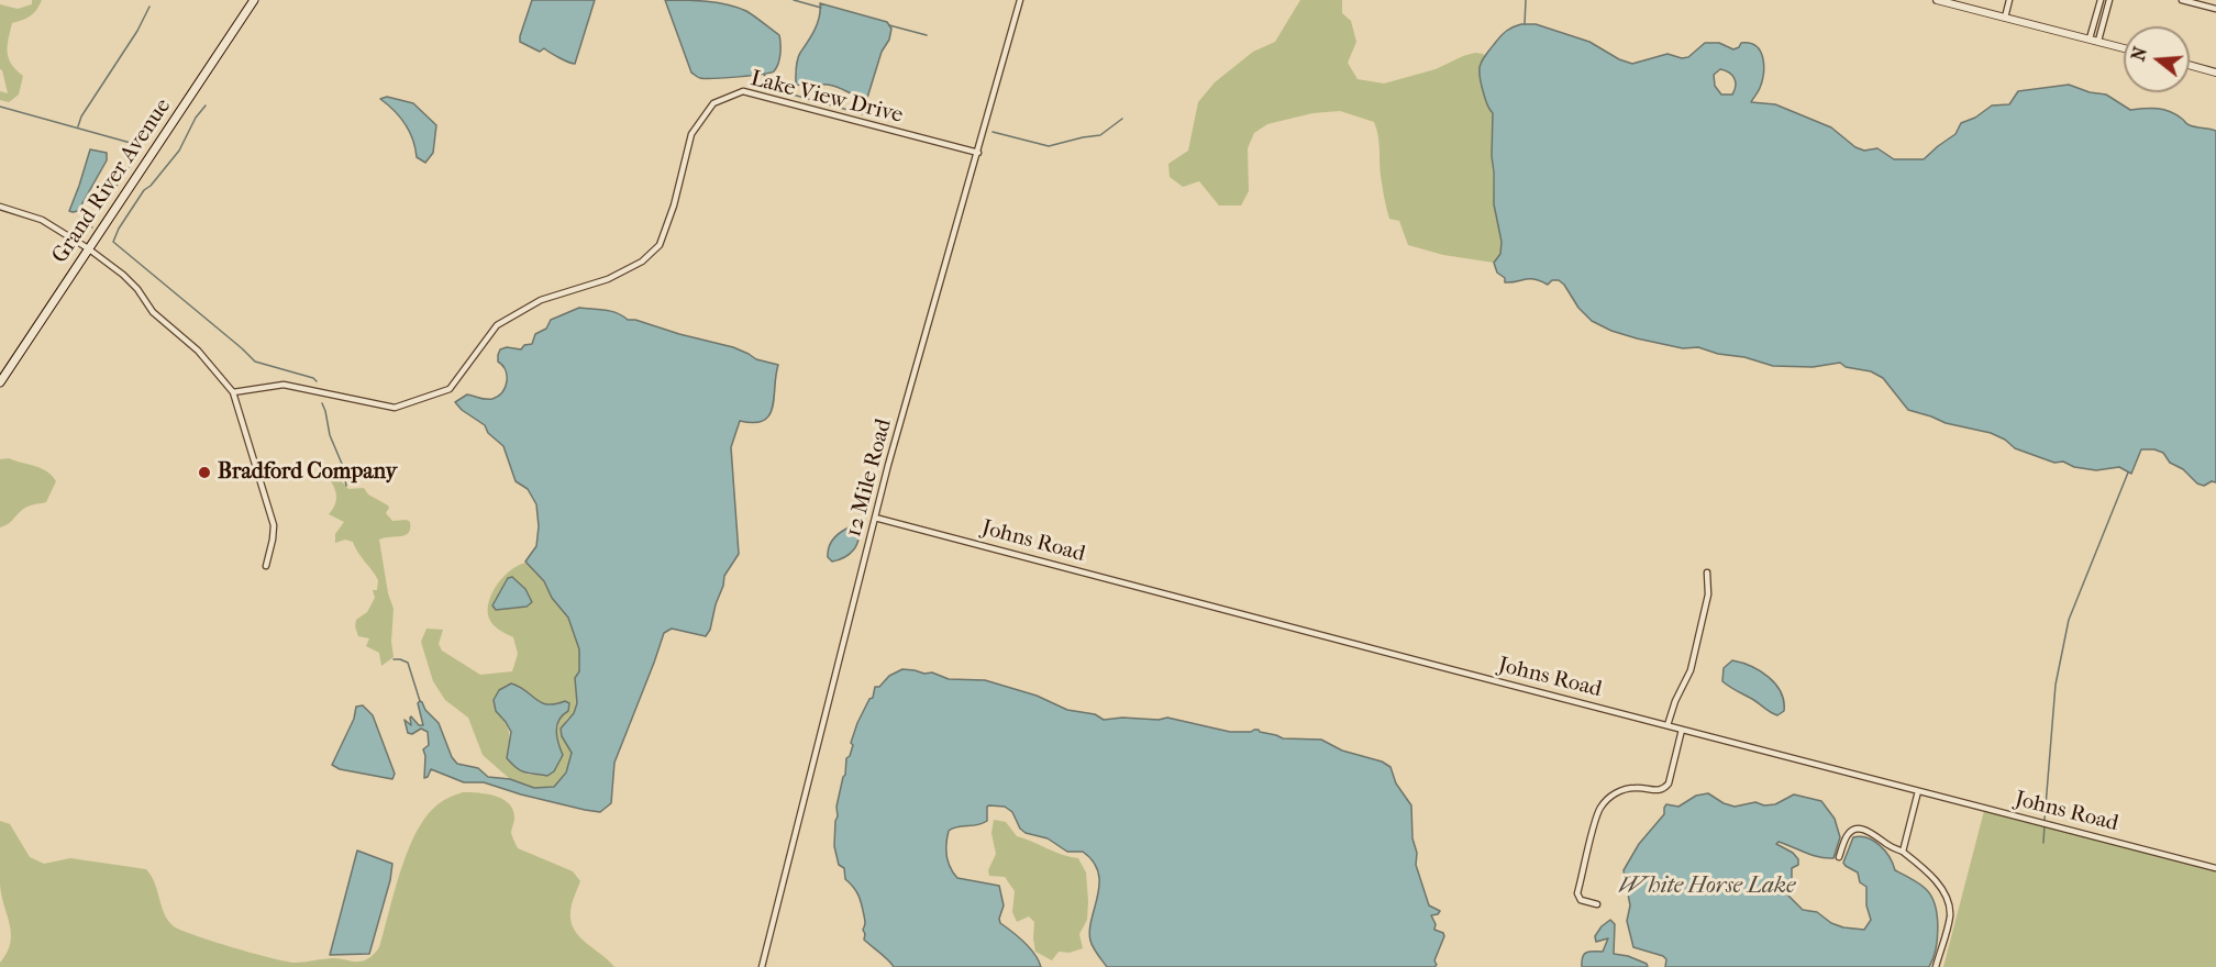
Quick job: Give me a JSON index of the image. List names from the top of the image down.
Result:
{
  "streets": {
    "main road": ["Grand River Avenue"],
    "street": ["Lake View Drive", "12 Mile Road", "Johns Road"]
  },
  "crossings": [
    ["Lake View Drive", "12 Mile Road"],
    ["12 Mile Road", "Johns Road"]
  ],
  "water": ["White Horse Lake"],
  "places": ["Bradford Company"],
  "north": "left"
}
